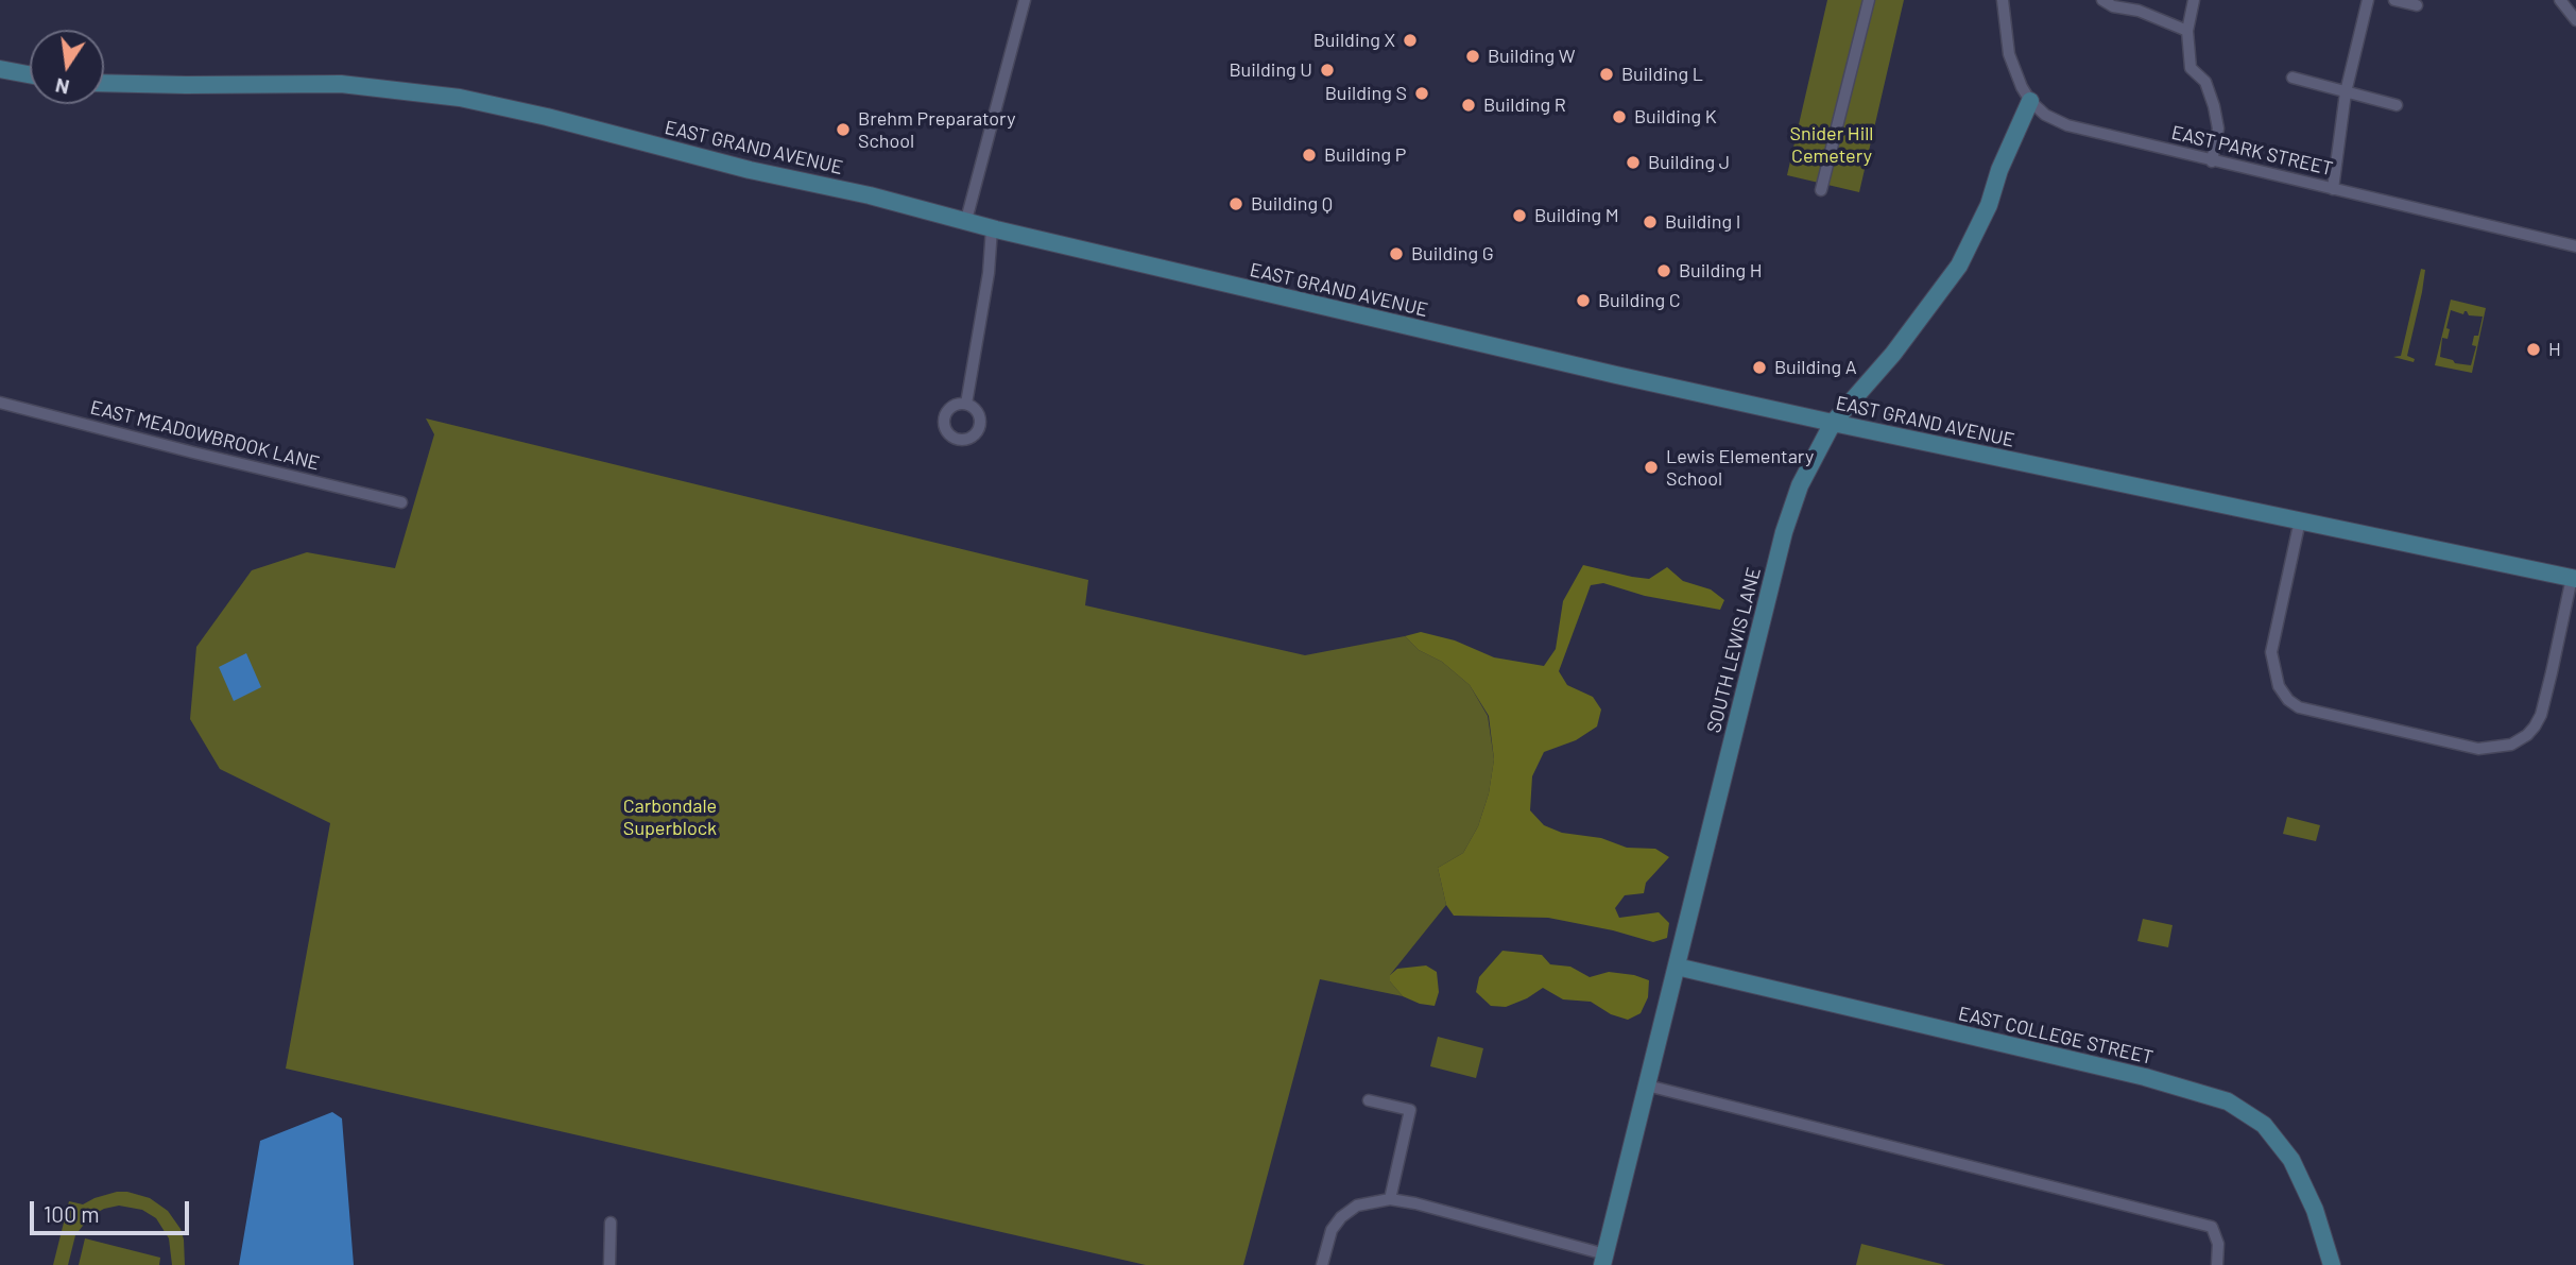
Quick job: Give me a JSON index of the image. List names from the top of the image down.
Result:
{
  "streets": {
    "street": [
      "EAST GRAND AVENUE",
      "EAST PARK STREET",
      "EAST MEADOWBROOK LANE",
      "SOUTH LEWIS LANE",
      "EAST COLLEGE STREET"
    ]
  },
  "crossings": [
    ["EAST GRAND AVENUE", "SOUTH LEWIS LANE"],
    ["EAST PARK STREET", "SOUTH LEWIS LANE"],
    ["SOUTH LEWIS LANE", "EAST COLLEGE STREET"]
  ],
  "parks": ["Snider Hill Cemetery", "Carbondale Superblock"],
  "places": [
    "Building X",
    "Building W",
    "Building U",
    "Building L",
    "Building S",
    "Building R",
    "Building K",
    "Brehm Preparatory School",
    "Building P",
    "Building J",
    "Building Q",
    "Building M",
    "Building I",
    "Building G",
    "Building H",
    "Building C",
    "H",
    "Building A",
    "Lewis Elementary School"
  ],
  "scale_bar": "100 m",
  "north": "bottom"
}
